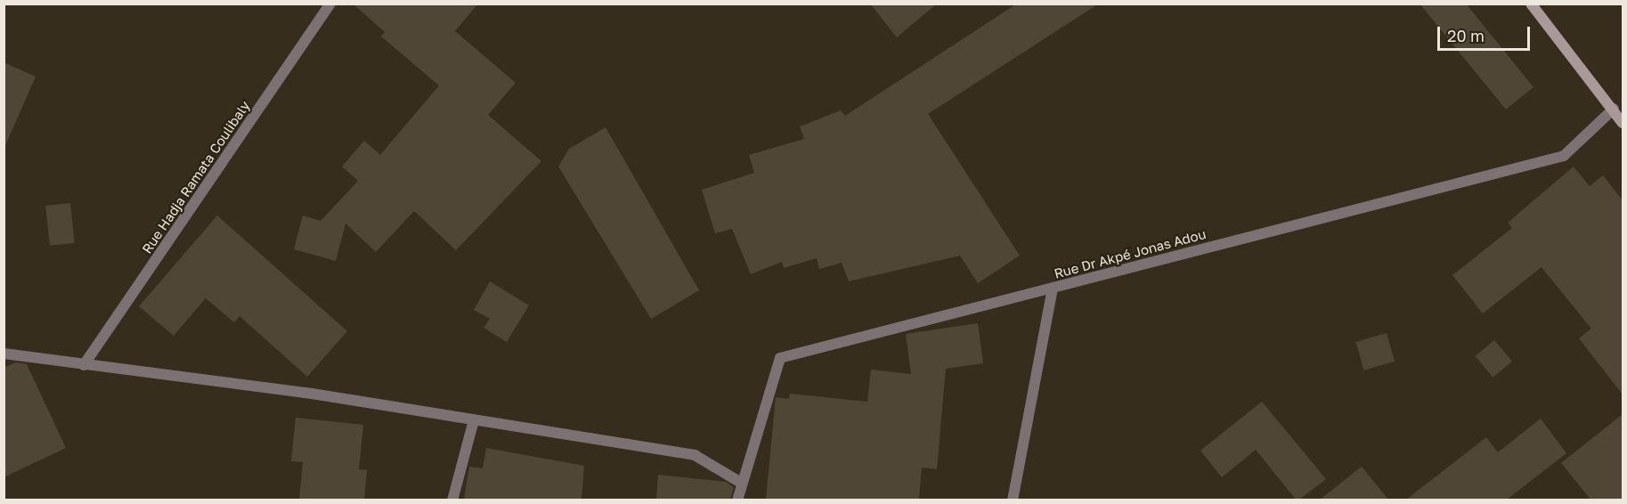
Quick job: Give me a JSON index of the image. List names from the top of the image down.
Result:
{
  "streets": {
    "street": ["Rue Hadja Ramata Coulibaly", "Rue Dr Akpé Jonas Adou"]
  },
  "scale_bar": "20 m"
}
